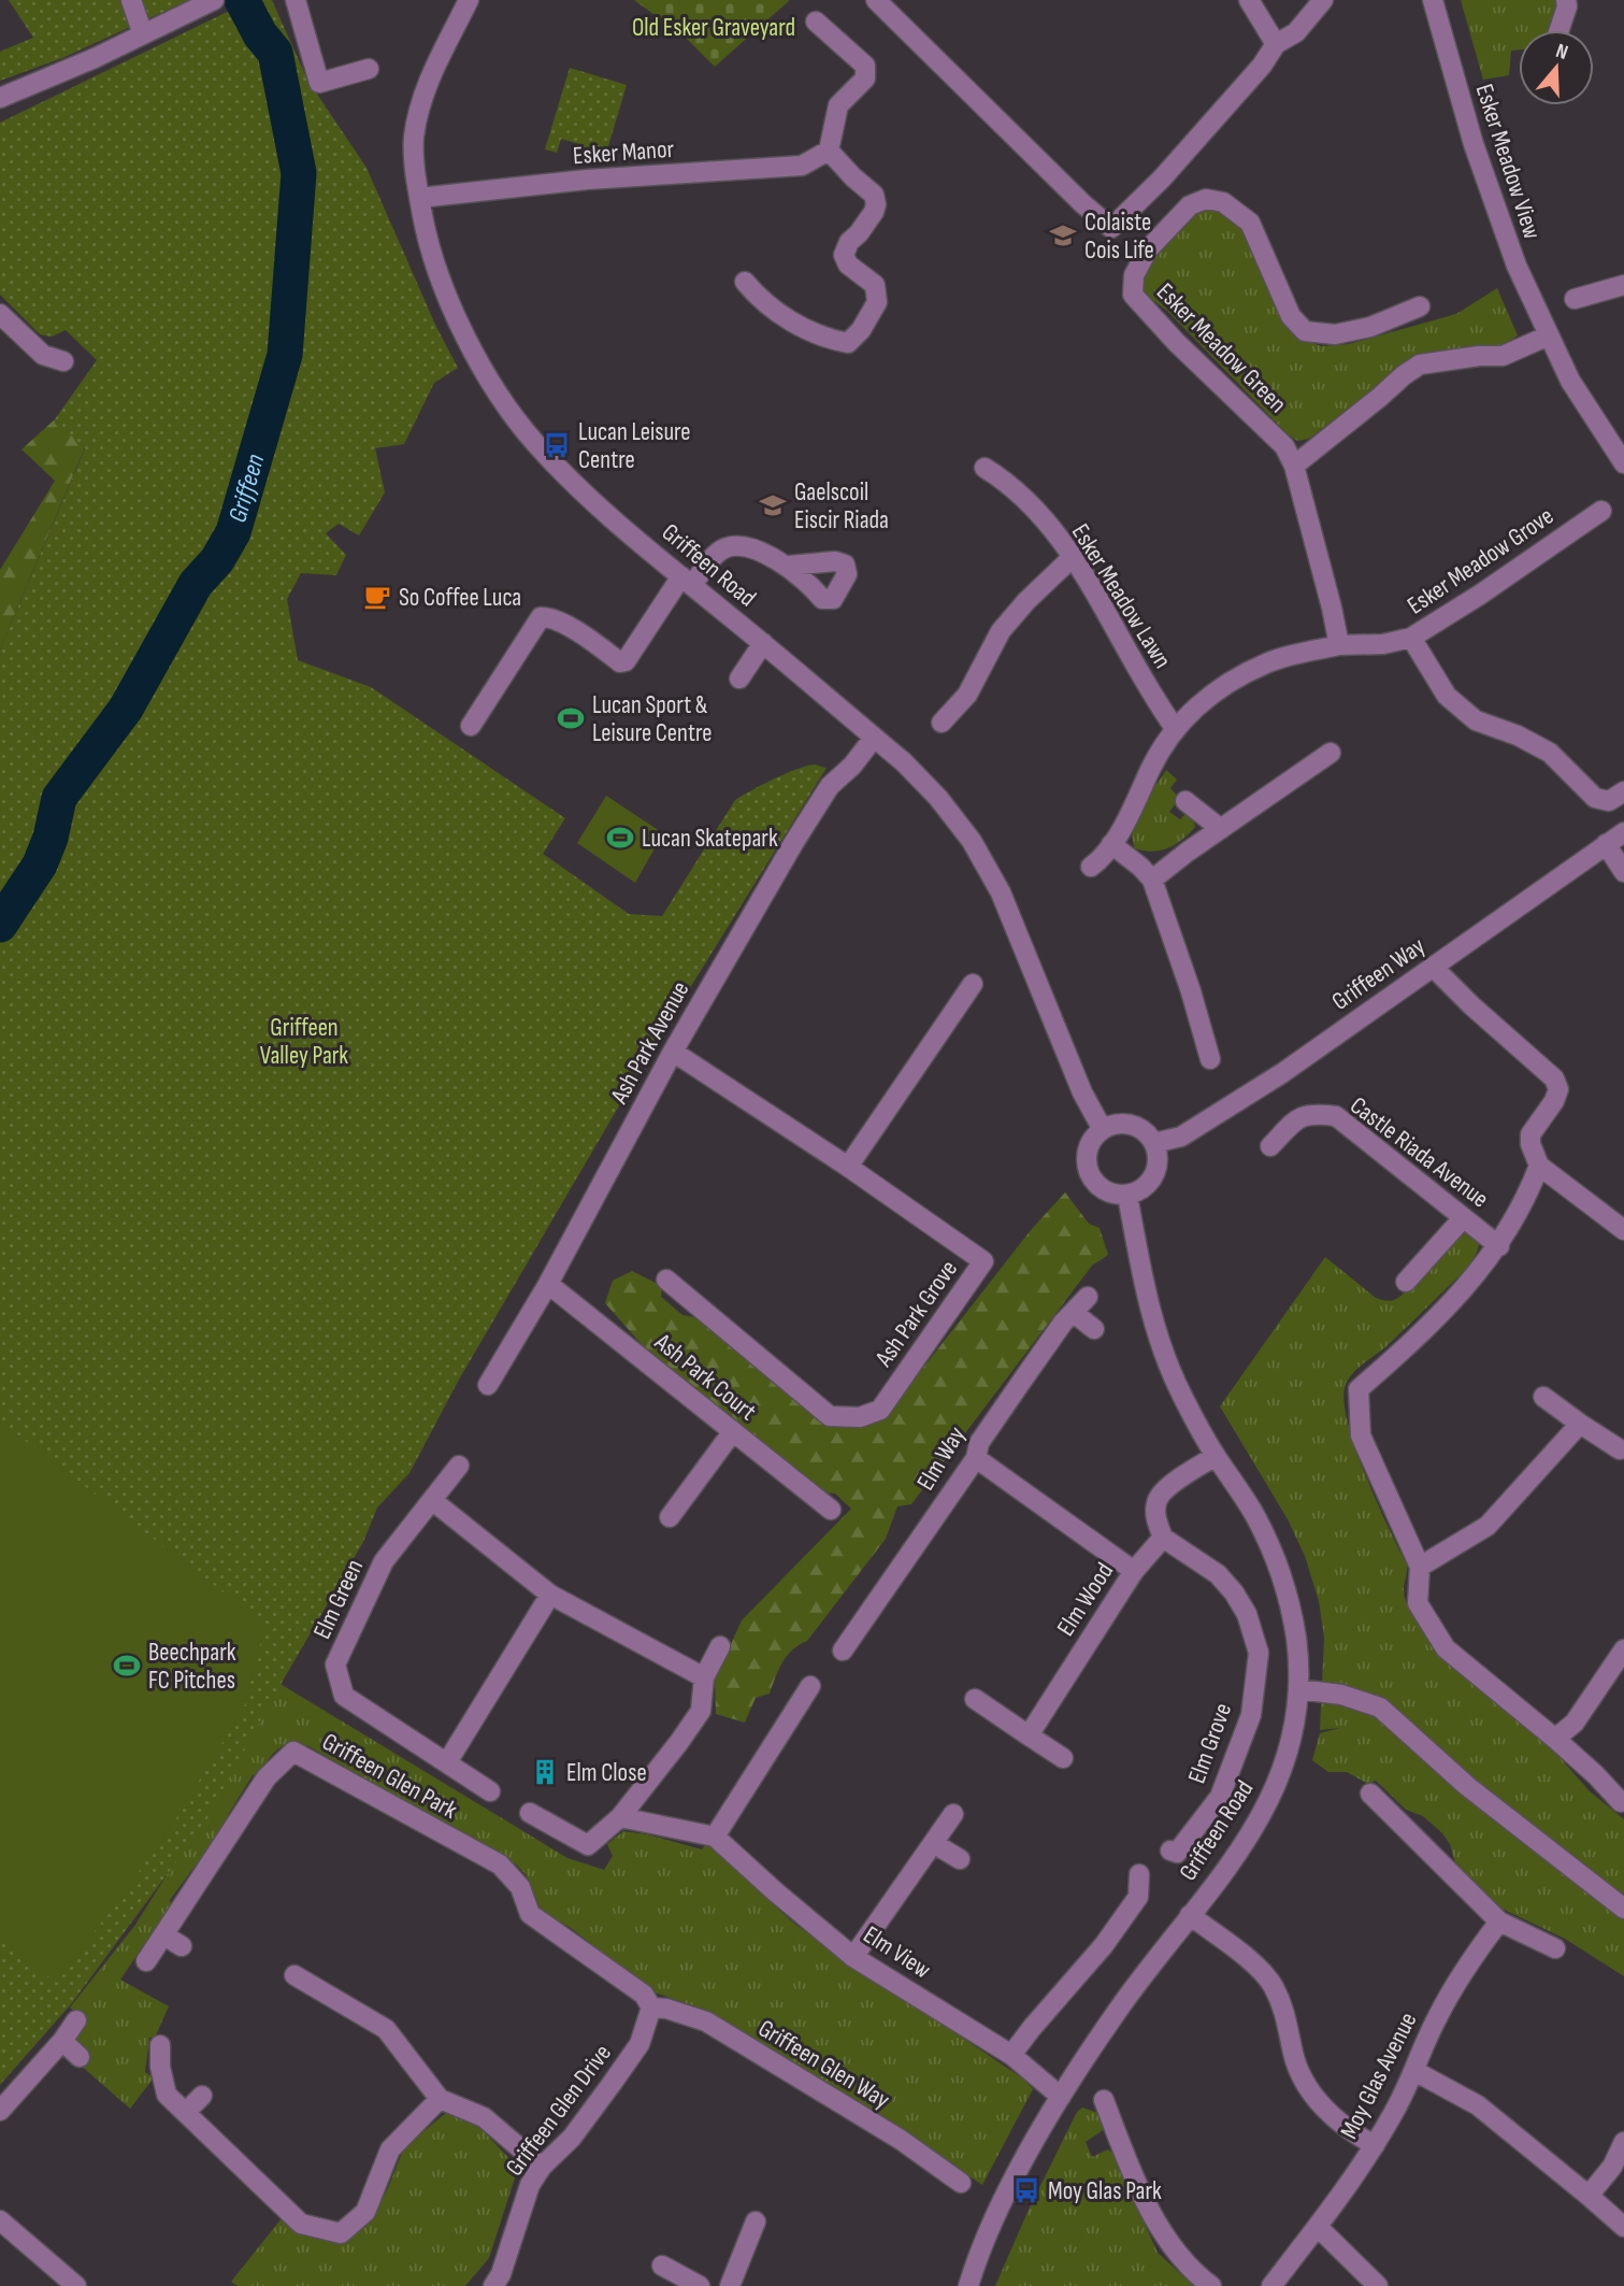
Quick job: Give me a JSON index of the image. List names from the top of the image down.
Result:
{
  "streets": {
    "street": [
      "Esker Manor",
      "Esker Meadow View",
      "Esker Meadow Green",
      "Esker Meadow Grove",
      "Griffeen Road",
      "Esker Meadow Lawn",
      "Griffeen Way",
      "Ash Park Avenue",
      "Castle Riada Avenue",
      "Ash Park Grove",
      "Ash Park Court",
      "Elm Way",
      "Elm Green",
      "Elm Wood",
      "Elm Grove",
      "Griffeen Glen Park",
      "Elm View",
      "Griffeen Glen Way",
      "Moy Glas Avenue",
      "Griffeen Glen Drive"
    ]
  },
  "crossings": [
    ["Esker Manor", "Griffeen Road"],
    ["Esker Meadow Grove", "Esker Meadow Lawn"],
    ["Griffeen Road", "Griffeen Way"],
    ["Griffeen Road", "Ash Park Avenue"],
    ["Griffeen Road", "Elm View"],
    ["Ash Park Avenue", "Ash Park Grove"],
    ["Ash Park Avenue", "Ash Park Court"],
    ["Elm Wood", "Elm Grove"],
    ["Griffeen Glen Park", "Griffeen Glen Way"],
    ["Griffeen Glen Park", "Griffeen Glen Drive"],
    ["Griffeen Glen Way", "Griffeen Glen Drive"]
  ],
  "water": ["Griffeen"],
  "parks": ["Old Esker Graveyard", "Griffeen Valley Park"],
  "places": {
    "school or university": ["Colaiste Cois Life", "Gaelscoil Eiscir Riada"],
    "bus stop": ["Lucan Leisure Centre", "Moy Glas Park"],
    "cafe": ["So Coffee Luca"],
    "sports": ["Lucan Sport & Leisure Centre", "Lucan Skatepark", "Beechpark FC Pitches"],
    "building": ["Elm Close"]
  },
  "north": "top"
}
